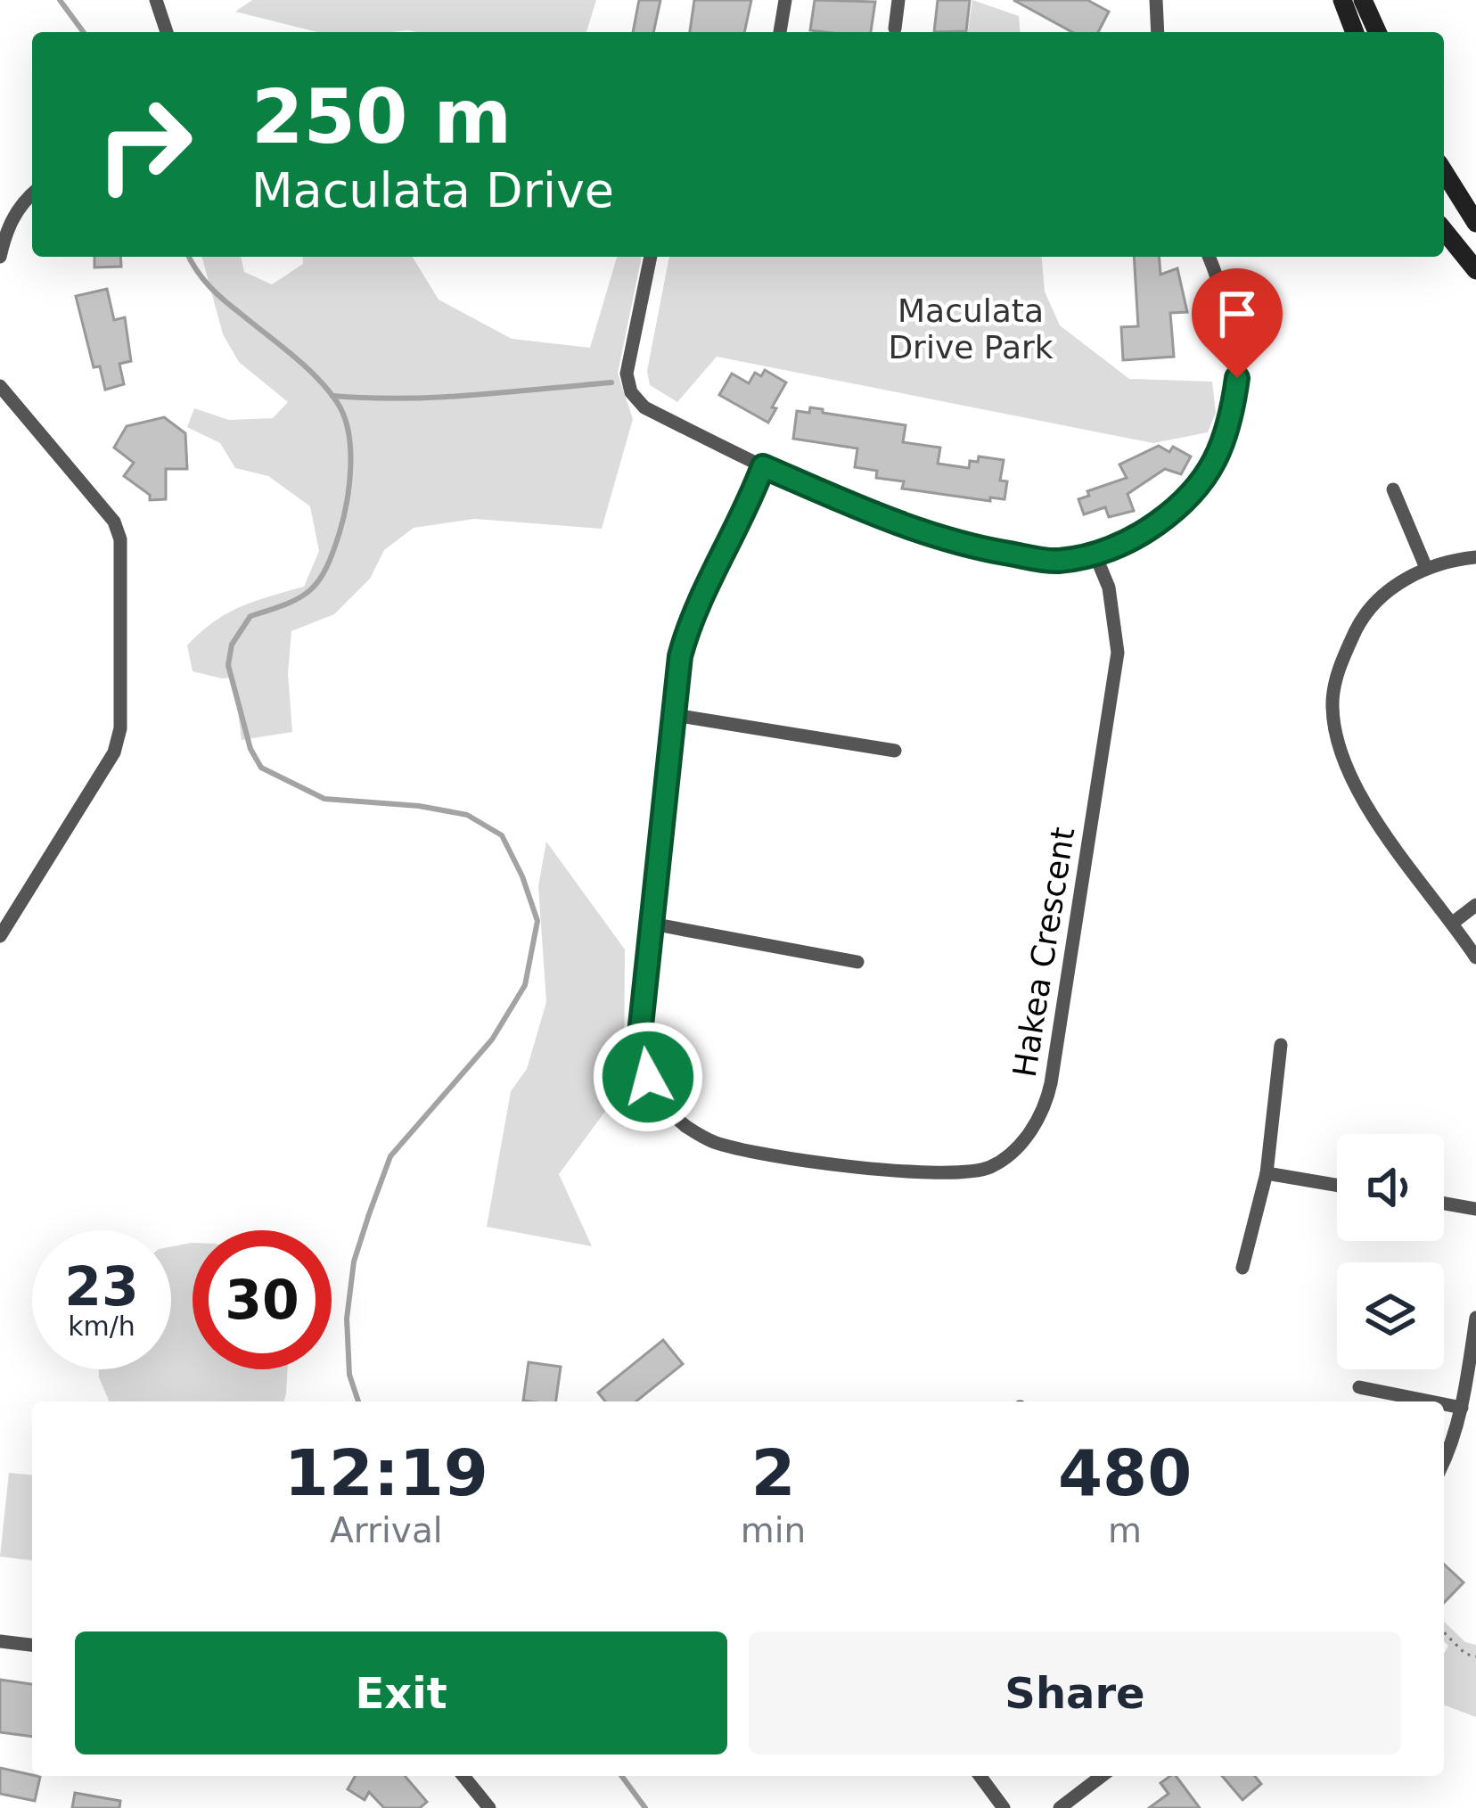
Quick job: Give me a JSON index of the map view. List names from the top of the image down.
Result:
{
  "streets": {
    "street": ["Hakea Crescent"]
  },
  "parks": ["Maculata Drive Park"],
  "page": {
    "turn": ["250 m", "Maculata Drive"],
    "speed": "23 km/h",
    "limit": "30",
    "eta": [
      "12:19",
      "Arrival",
      "2",
      "min",
      "480",
      "m"
    ],
    "buttons": ["Exit", "Share"]
  }
}
